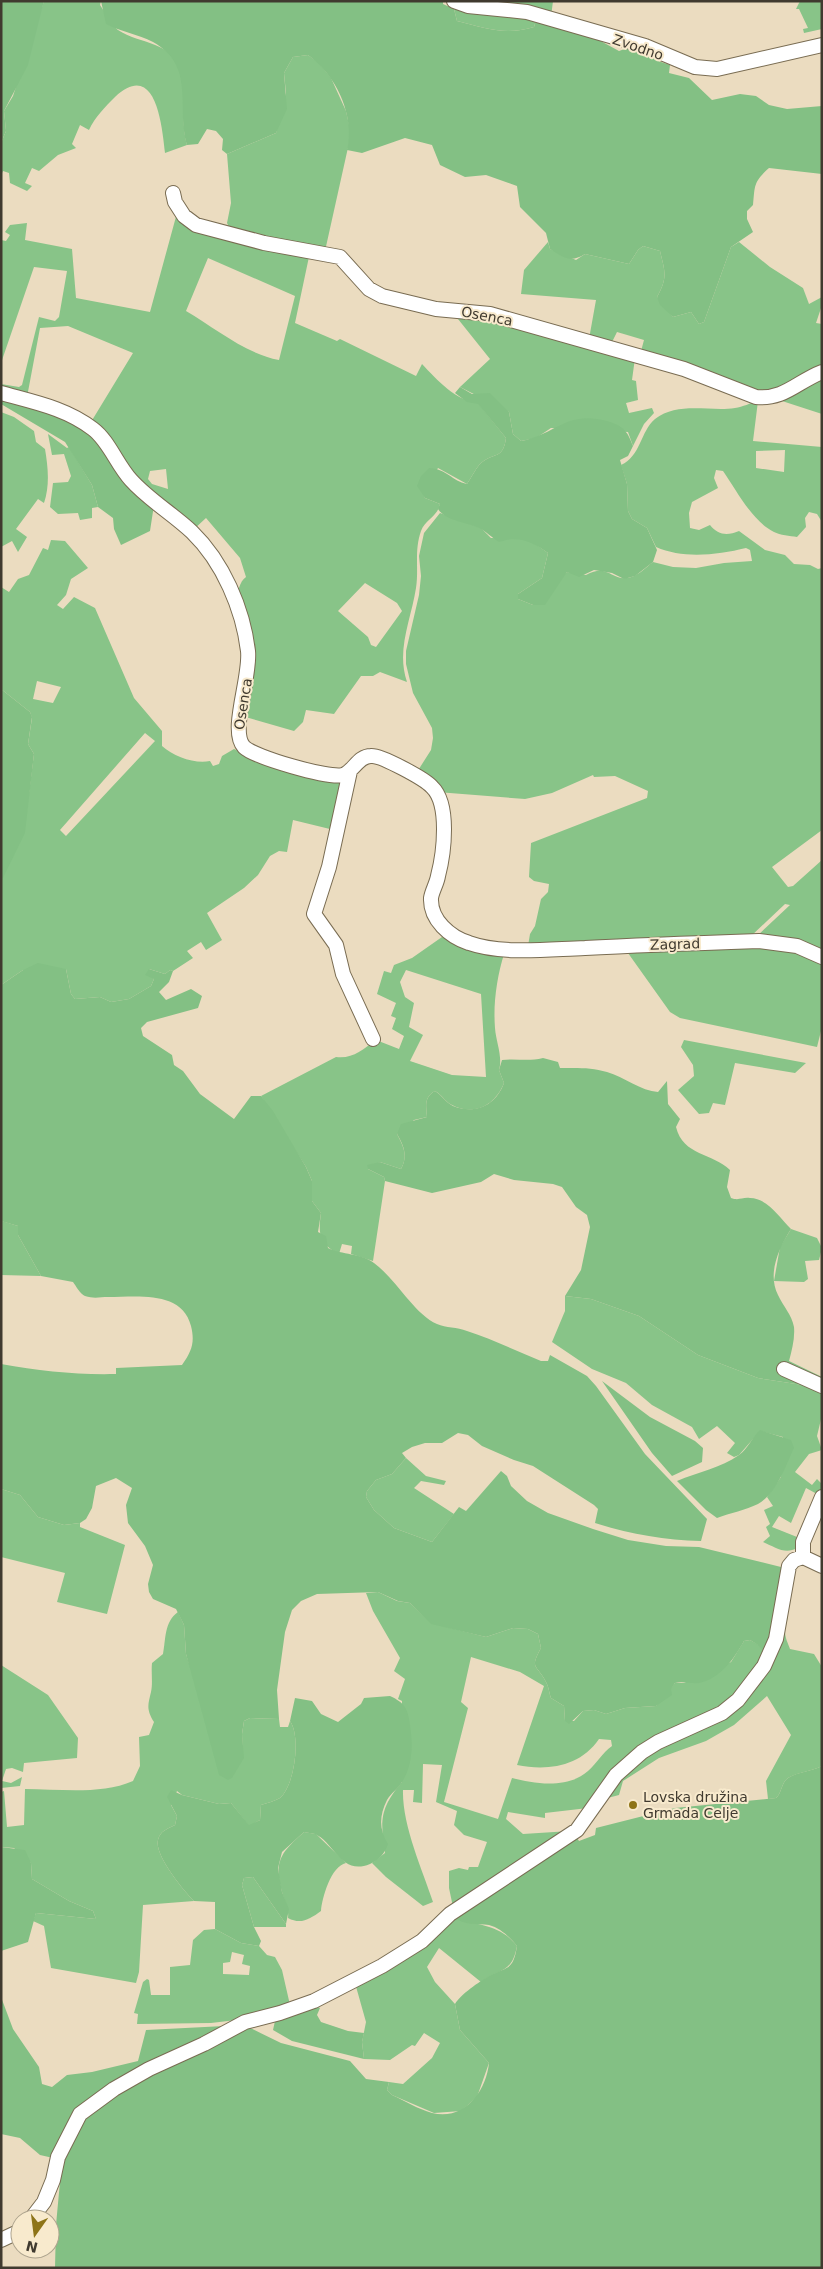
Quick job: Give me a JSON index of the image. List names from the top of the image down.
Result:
{
  "streets": {
    "street": ["Zvodno", "Osenca", "Zagrad"]
  },
  "crossings": [
    ["Osenca", "Zagrad"]
  ],
  "places": ["Lovska družina Grmada Celje"],
  "north": "bottom"
}
